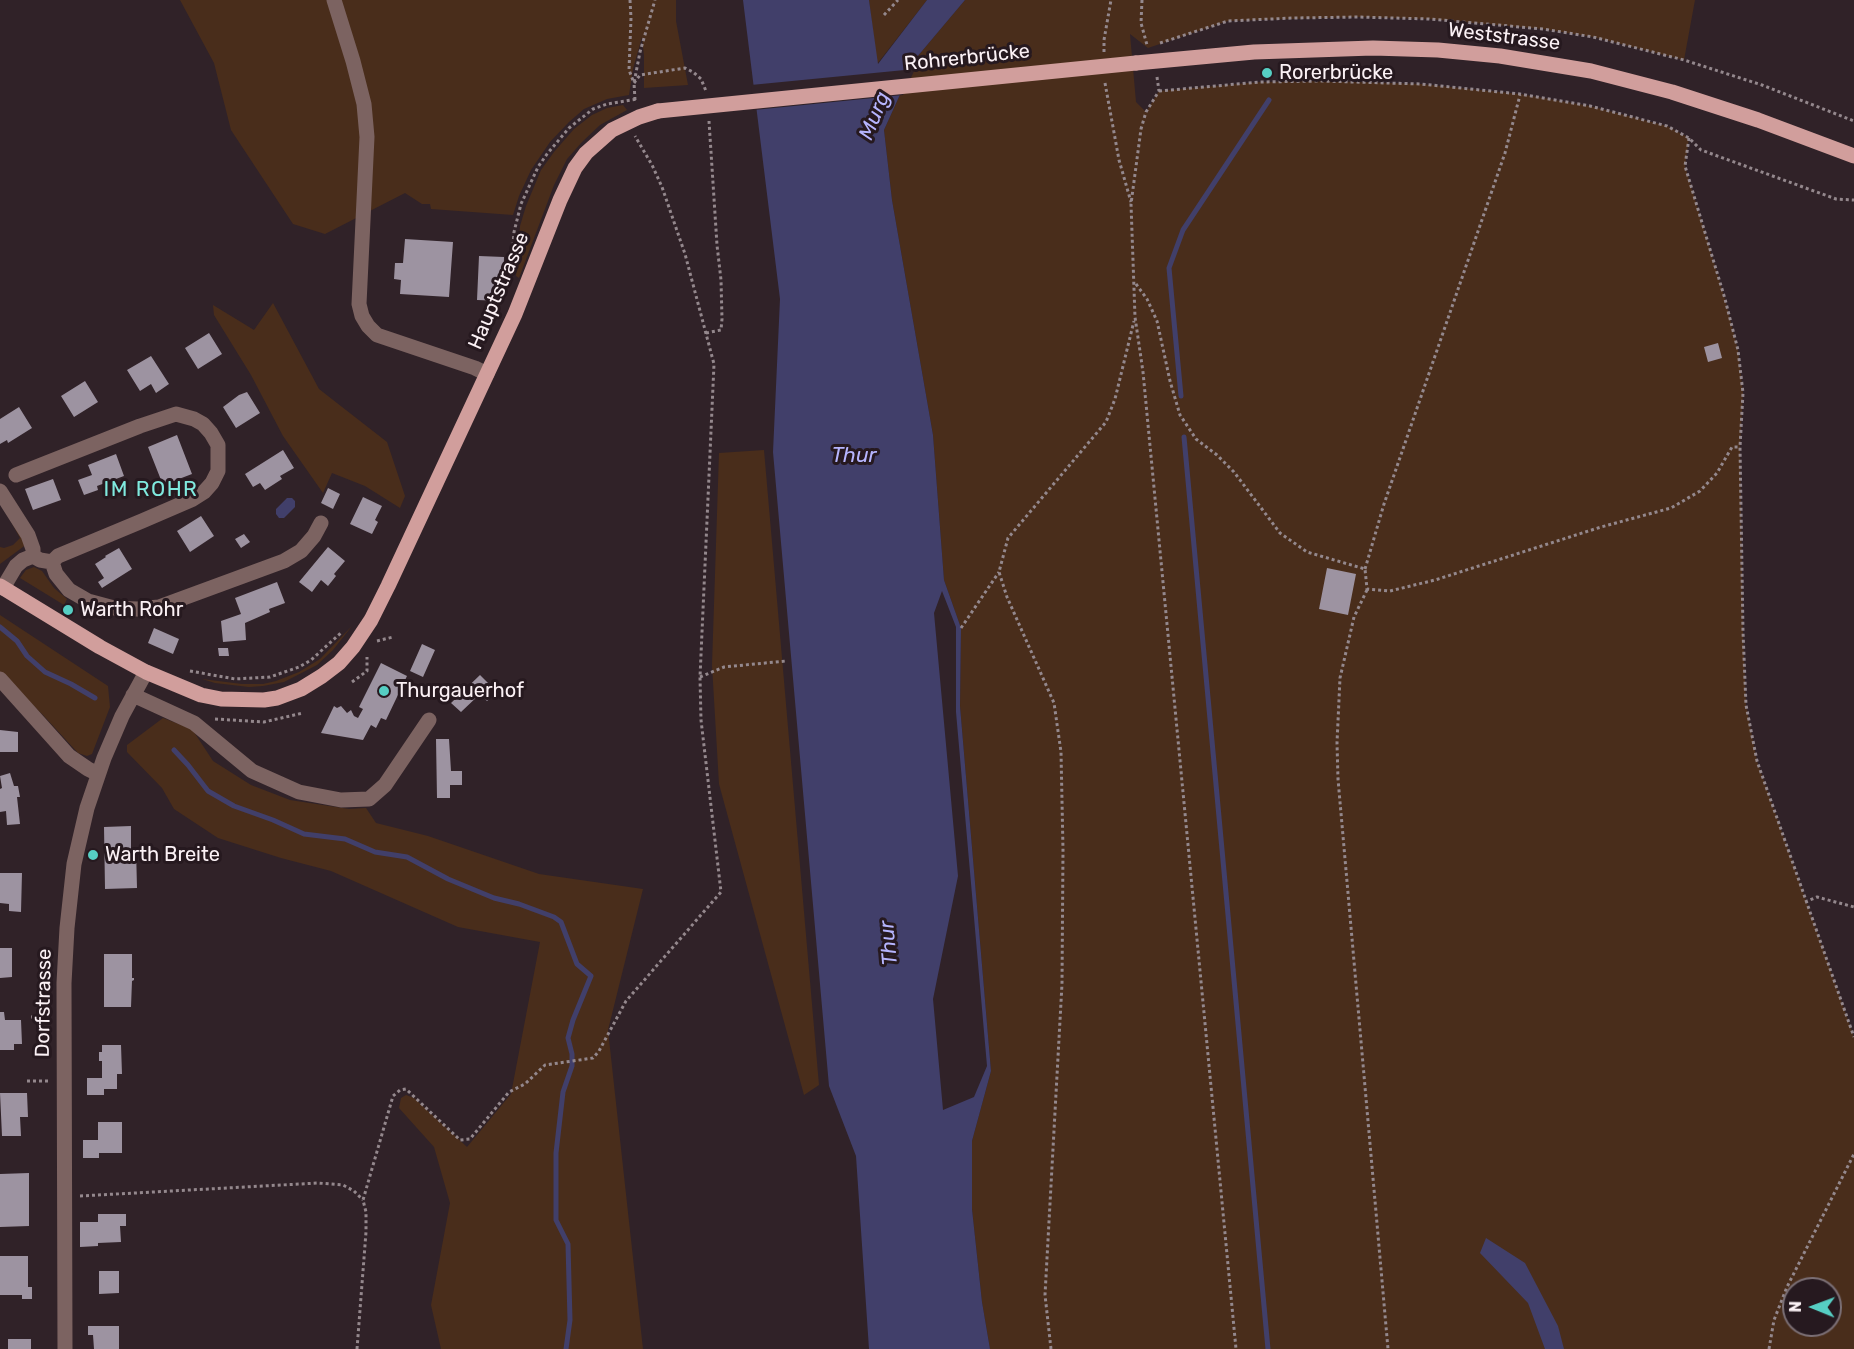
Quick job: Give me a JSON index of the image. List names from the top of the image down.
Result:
{
  "streets": {
    "main road": ["Weststrasse", "Rohrerbrücke", "Hauptstrasse"],
    "street": ["Dorfstrasse"]
  },
  "crossings": [
    ["Weststrasse", "Rohrerbrücke"],
    ["Rohrerbrücke", "Hauptstrasse"],
    ["Hauptstrasse", "Dorfstrasse"]
  ],
  "districts": ["IM ROHR"],
  "water": ["Murg", "Thur"],
  "places": [
    "Rorerbrücke",
    "Warth Rohr",
    "Thurgauerhof",
    "Warth Breite"
  ],
  "north": "left"
}
